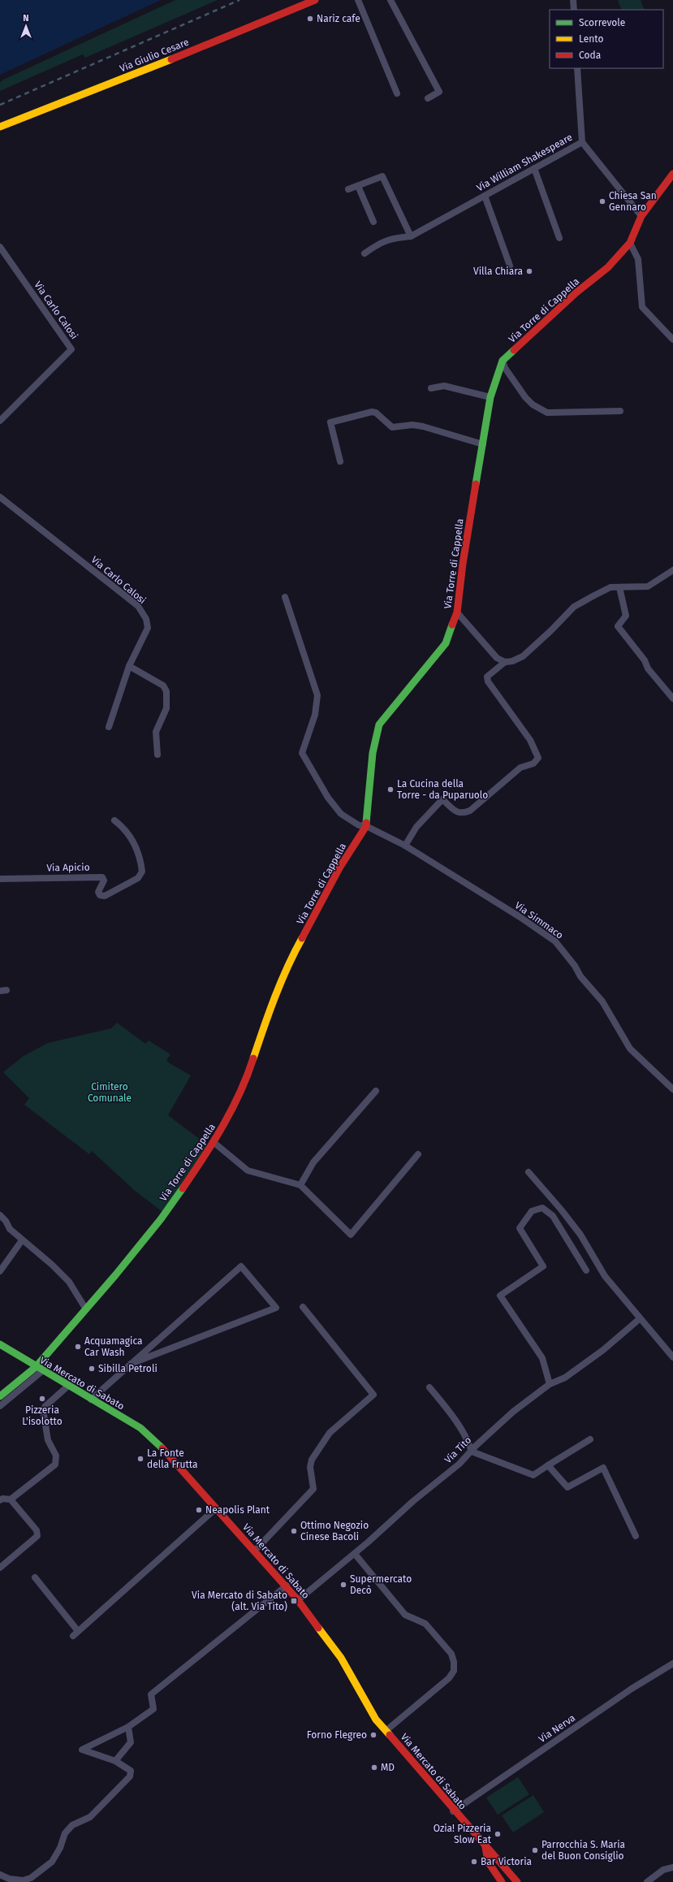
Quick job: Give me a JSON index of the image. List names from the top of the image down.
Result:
{
  "streets": {
    "street": [
      "Via Giulio Cesare",
      "Via William Shakespeare",
      "Via Carlo Calosi",
      "Via Torre di Cappella",
      "Via Apicio",
      "Via Simmaco",
      "Via Mercato di Sabato",
      "Via Tito",
      "Via Nerva"
    ]
  },
  "crossings": [
    ["Via Torre di Cappella", "Via Simmaco"],
    ["Via Torre di Cappella", "Via Mercato di Sabato"],
    ["Via Mercato di Sabato", "Via Tito"],
    ["Via Mercato di Sabato", "Via Nerva"]
  ],
  "parks": ["Cimitero Comunale"],
  "places": {
    "other": [
      "Nariz cafe",
      "Chiesa San Gennaro",
      "Villa Chiara",
      "La Cucina della Torre - da Puparuolo",
      "Acquamagica Car Wash",
      "Sibilla Petroli",
      "Pizzeria L'isolotto",
      "La Fonte della Frutta",
      "Neapolis Plant",
      "Ottimo Negozio Cinese Bacoli",
      "Supermercato Decò",
      "Forno Flegreo",
      "MD",
      "Ozia! Pizzeria Slow Eat",
      "Parrocchia S. Maria del Buon Consiglio",
      "Bar Victoria"
    ],
    "transit": ["Via Mercato di Sabato (alt. Via Tito)"]
  },
  "legend": ["Scorrevole", "Lento", "Coda"],
  "north": "top"
}
